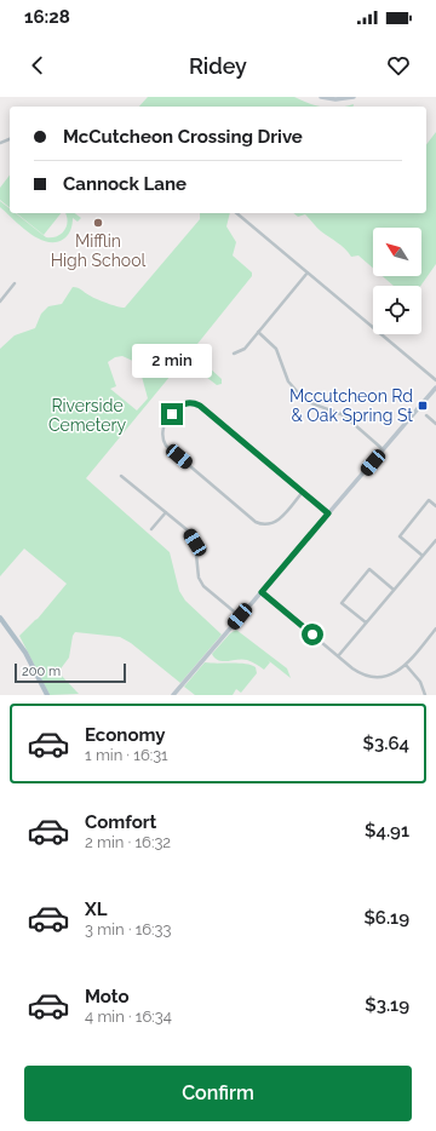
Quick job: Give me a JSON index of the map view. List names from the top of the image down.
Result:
{
  "parks": ["Riverside Cemetery"],
  "places": {
    "other": ["Mifflin High School"],
    "transit": ["Mccutcheon Rd & Oak Spring St"]
  },
  "scale_bar": "200 m",
  "north": "top left",
  "page": {
    "status": "16:28",
    "header": "Ridey",
    "banner": ["McCutcheon Crossing Drive", "Cannock Lane"],
    "bubble": "2 min",
    "scale": "200 m",
    "list": [
      {
        "name": "Economy",
        "note": "1 min · 16:31",
        "value": "$3.64"
      },
      {
        "name": "Comfort",
        "note": "2 min · 16:32",
        "value": "$4.91"
      },
      {
        "name": "XL",
        "note": "3 min · 16:33",
        "value": "$6.19"
      },
      {
        "name": "Moto",
        "note": "4 min · 16:34",
        "value": "$3.19"
      }
    ],
    "buttons": "Confirm"
  }
}
